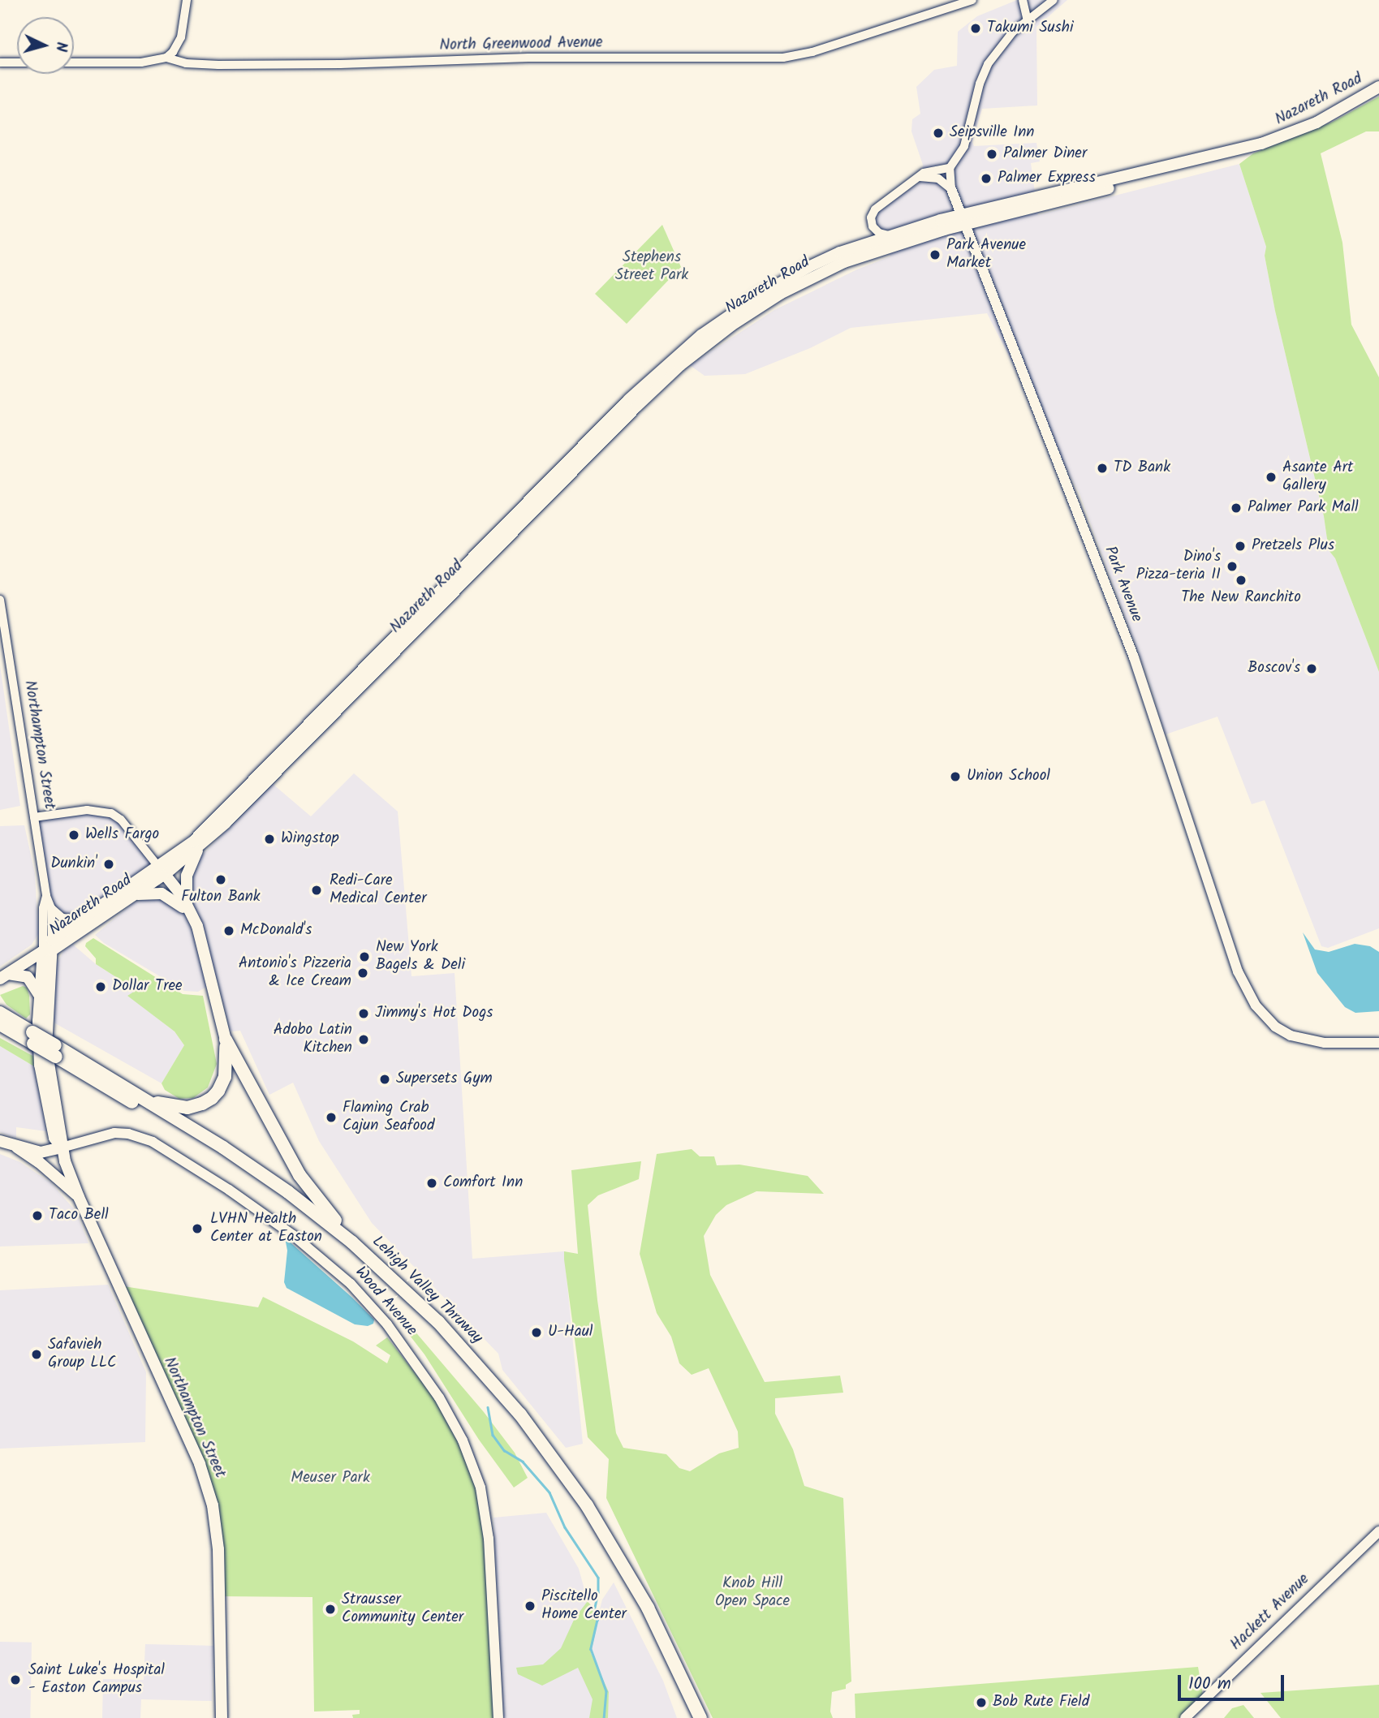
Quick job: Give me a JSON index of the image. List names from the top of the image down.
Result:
{
  "streets": {
    "highway": ["Lehigh Valley Thruway"],
    "main road": [
      "Nazareth Road",
      "Park Avenue",
      "Northampton Street",
      "Wood Avenue",
      "Hackett Avenue"
    ],
    "street": ["North Greenwood Avenue"]
  },
  "crossings": [
    ["Nazareth Road", "Park Avenue"],
    ["Nazareth Road", "Northampton Street"],
    ["Northampton Street", "Wood Avenue"]
  ],
  "parks": ["Stephens Street Park", "Meuser Park", "Knob Hill Open Space"],
  "places": [
    "Takumi Sushi",
    "Seipsville Inn",
    "Palmer Diner",
    "Palmer Express",
    "Park Avenue Market",
    "TD Bank",
    "Asante Art Gallery",
    "Palmer Park Mall",
    "Pretzels Plus",
    "Dino's Pizza-teria II",
    "The New Ranchito",
    "Boscov's",
    "Union School",
    "Wells Fargo",
    "Wingstop",
    "Dunkin'",
    "Fulton Bank",
    "Redi-Care Medical Center",
    "McDonald's",
    "New York Bagels & Deli",
    "Antonio's Pizzeria & Ice Cream",
    "Dollar Tree",
    "Jimmy's Hot Dogs",
    "Adobo Latin Kitchen",
    "Supersets Gym",
    "Flaming Crab Cajun Seafood",
    "Comfort Inn",
    "Taco Bell",
    "LVHN Health Center at Easton",
    "U-Haul",
    "Safavieh Group LLC",
    "Piscitello Home Center",
    "Strausser Community Center",
    "Saint Luke's Hospital - Easton Campus",
    "Bob Rute Field"
  ],
  "scale_bar": "100 m",
  "north": "right"
}
